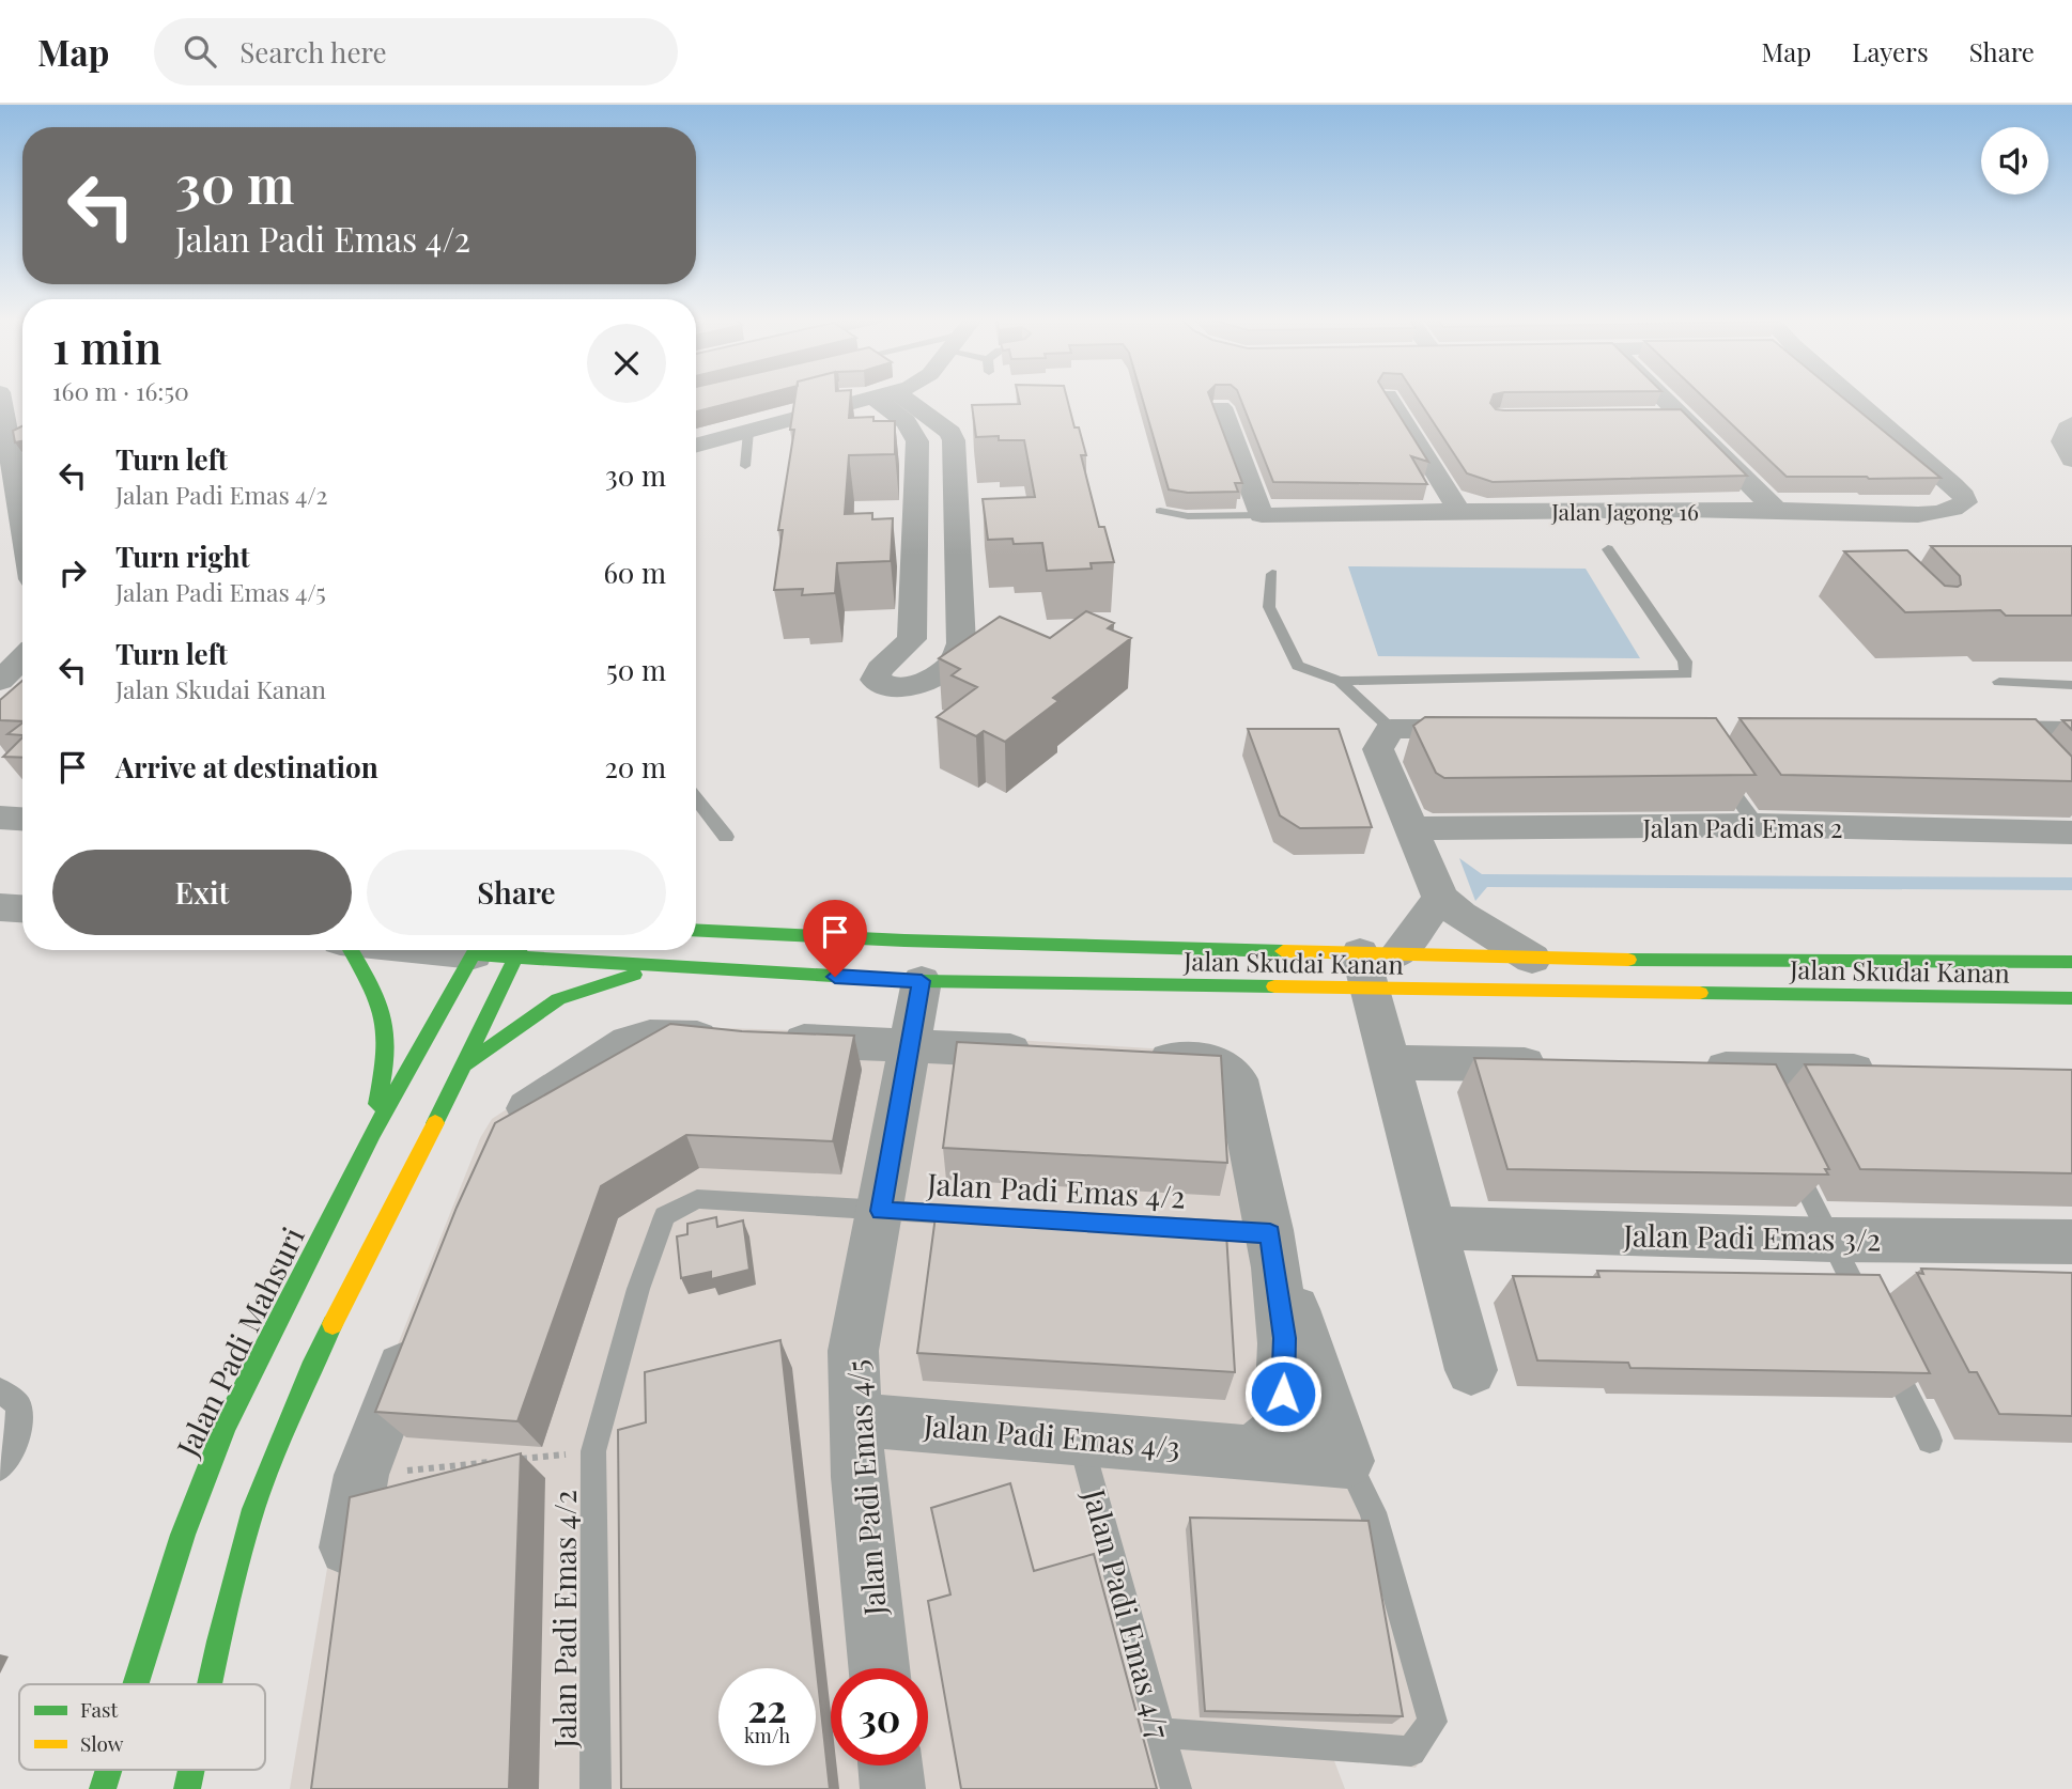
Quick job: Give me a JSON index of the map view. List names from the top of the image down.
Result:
{
  "streets": {
    "street": [
      "Jalan Jagong 16",
      "Jalan Padi Emas 2",
      "Jalan Skudai Kanan",
      "Jalan Padi Emas 3/2",
      "Jalan Padi Mahsuri",
      "Jalan Padi Emas 4/3",
      "Jalan Padi Emas 4/5"
    ],
    "lane": ["Jalan Padi Emas 4/2", "Jalan Padi Emas 4/7"]
  },
  "crossings": [
    ["Jalan Skudai Kanan", "Jalan Padi Emas 4/5"],
    ["Jalan Padi Emas 4/2", "Jalan Padi Emas 4/5"],
    ["Jalan Padi Emas 4/3", "Jalan Padi Emas 4/5"],
    ["Jalan Padi Emas 4/3", "Jalan Padi Emas 4/7"]
  ],
  "legend": ["Fast", "Slow"],
  "page": {
    "header": "Map",
    "search": "Search here",
    "nav": ["Map", "Layers", "Share"],
    "turn": ["30 m", "Jalan Padi Emas 4/2"],
    "heading": ["1 min", "160 m · 16:50"],
    "list": [
      {
        "name": "Turn left",
        "note": "Jalan Padi Emas 4/2",
        "value": "30 m"
      },
      {
        "name": "Turn right",
        "note": "Jalan Padi Emas 4/5",
        "value": "60 m"
      },
      {
        "name": "Turn left",
        "note": "Jalan Skudai Kanan",
        "value": "50 m"
      },
      {
        "name": "Arrive at destination",
        "value": "20 m"
      }
    ],
    "buttons": ["Exit", "Share"],
    "speed": "22 km/h",
    "limit": "30"
  }
}
